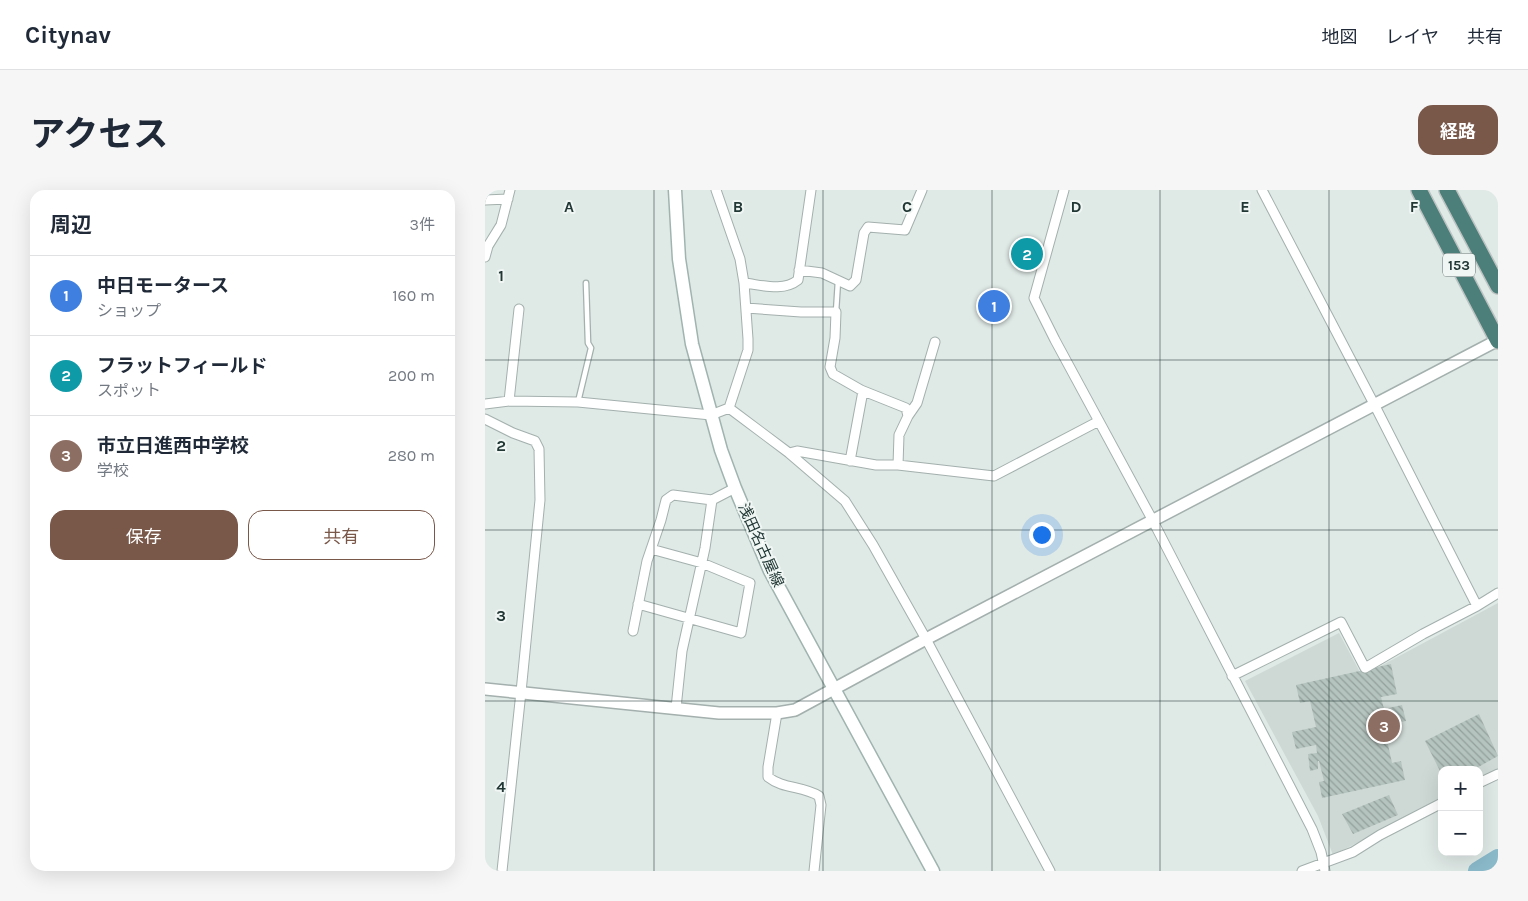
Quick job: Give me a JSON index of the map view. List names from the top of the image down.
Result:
{
  "streets": {
    "highway": ["153"],
    "main road": ["浅田名古屋線"]
  },
  "page": {
    "header": "Citynav",
    "nav": ["地図", "レイヤ", "共有"],
    "title": "アクセス",
    "buttons": [
      "経路",
      ["保存", "共有"]
    ],
    "heading": ["周辺", "3件"],
    "pins": ["2", "1", "3"],
    "list": [
      {
        "mark": "1",
        "name": "中日モータース",
        "note": "ショップ",
        "value": "160 m"
      },
      {
        "mark": "2",
        "name": "フラットフィールド",
        "note": "スポット",
        "value": "200 m"
      },
      {
        "mark": "3",
        "name": "市立日進西中学校",
        "note": "学校",
        "value": "280 m"
      }
    ],
    "map_buttons": ["+", "−"]
  },
  "grid": {
    "columns": [
      "A",
      "B",
      "C",
      "D",
      "E",
      "F"
    ],
    "rows": [
      "1",
      "2",
      "3",
      "4"
    ]
  }
}
